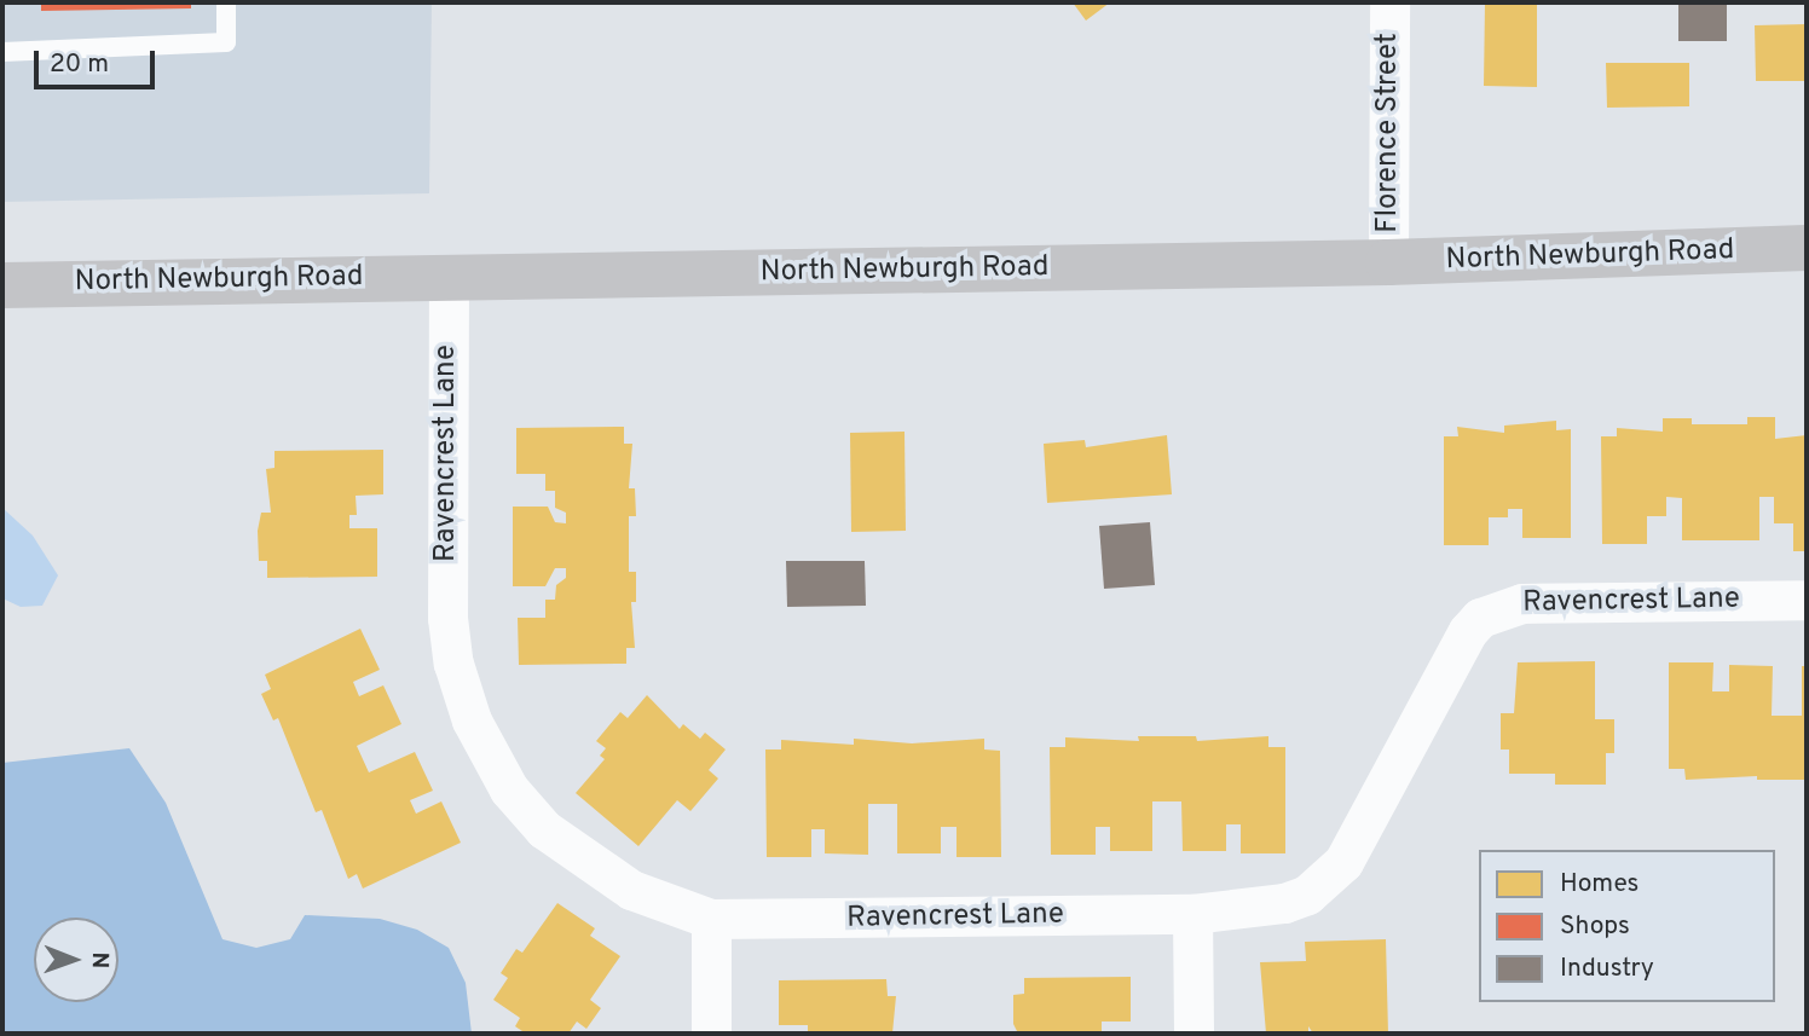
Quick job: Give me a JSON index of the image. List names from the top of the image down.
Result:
{
  "streets": {
    "main road": ["North Newburgh Road"],
    "street": ["Florence Street", "Ravencrest Lane"]
  },
  "crossings": [
    ["Florence Street", "North Newburgh Road"],
    ["North Newburgh Road", "Ravencrest Lane"]
  ],
  "legend": ["Homes", "Shops", "Industry"],
  "scale_bar": "20 m",
  "north": "right"
}
